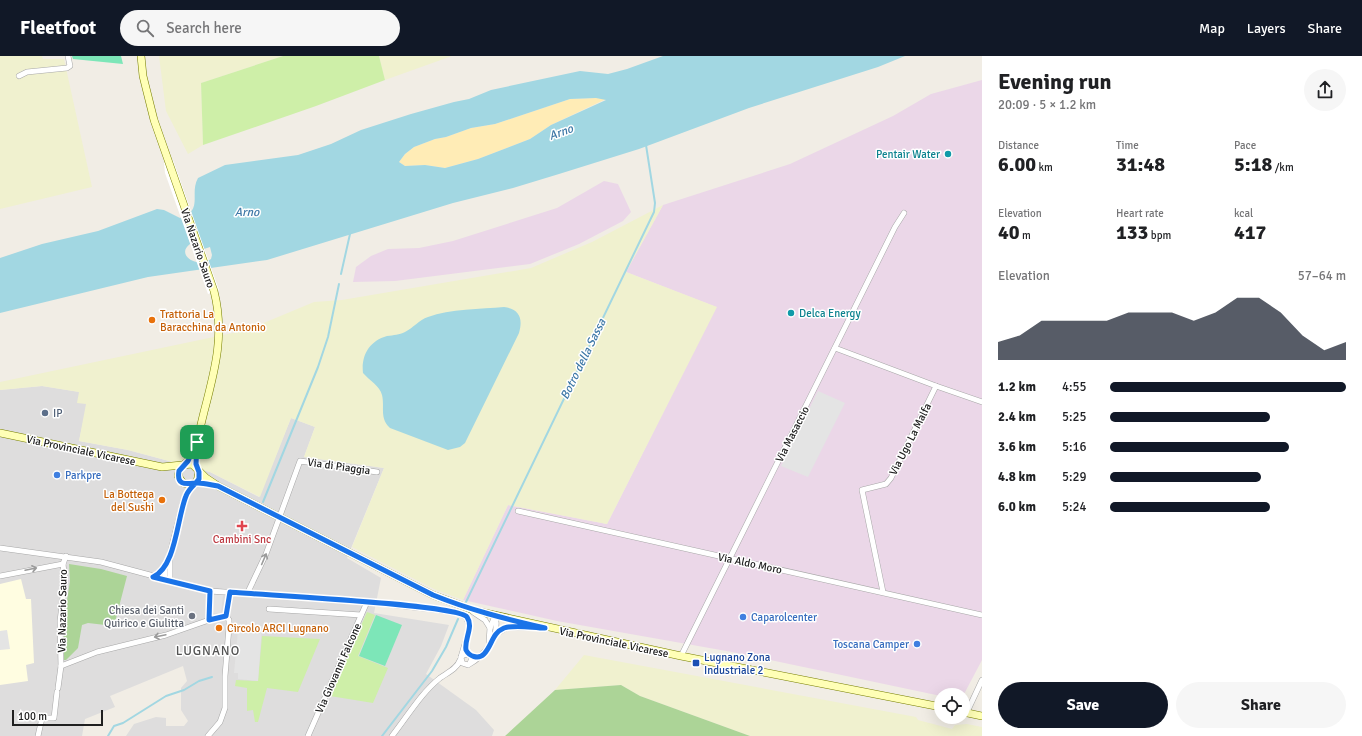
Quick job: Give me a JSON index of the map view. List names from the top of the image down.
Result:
{
  "streets": {
    "main road": ["Via Nazario Sauro", "Via Provinciale Vicarese"],
    "street": [
      "Via Masaccio",
      "Via Ugo La Malfa",
      "Via di Piaggia",
      "Via Aldo Moro",
      "Via Giovanni Falcone"
    ]
  },
  "crossings": [
    ["Via Nazario Sauro", "Via Provinciale Vicarese"],
    ["Via Masaccio", "Via Provinciale Vicarese"],
    ["Via Masaccio", "Via Aldo Moro"],
    ["Via Ugo La Malfa", "Via Aldo Moro"],
    ["Via Provinciale Vicarese", "Via di Piaggia"]
  ],
  "one_way": ["Via di Piaggia"],
  "districts": ["LUGNANO"],
  "water": ["Arno", "Botro della Sassa"],
  "places": {
    "other": [
      "Pentair Water",
      "Delca Energy",
      "Trattoria La Baracchina da Antonio",
      "IP",
      "Parkpre",
      "La Bottega del Sushi",
      "Chiesa dei Santi Quirico e Giulitta",
      "Caparolcenter",
      "Circolo ARCI Lugnano",
      "Toscana Camper"
    ],
    "health": ["Cambini Snc"],
    "transit": ["Lugnano Zona Industriale 2"]
  },
  "scale_bar": "100 m",
  "page": {
    "header": "Fleetfoot",
    "search": "Search here",
    "nav": ["Map", "Layers", "Share"],
    "heading": ["Evening run", "20:09 · 5 × 1.2 km"],
    "stats": [
      ["Distance", "6.00 km"],
      ["Time", "31:48"],
      ["Pace", "5:18 /km"],
      ["Elevation", "40 m"],
      ["Heart rate", "133 bpm"],
      ["kcal", "417"]
    ],
    "chart": ["Elevation", "57–64 m"],
    "list": [
      {
        "name": "1.2 km",
        "note": "4:55"
      },
      {
        "name": "2.4 km",
        "note": "5:25"
      },
      {
        "name": "3.6 km",
        "note": "5:16"
      },
      {
        "name": "4.8 km",
        "note": "5:29"
      },
      {
        "name": "6.0 km",
        "note": "5:24"
      }
    ],
    "buttons": ["Save", "Share"],
    "scale": "100 m"
  }
}
